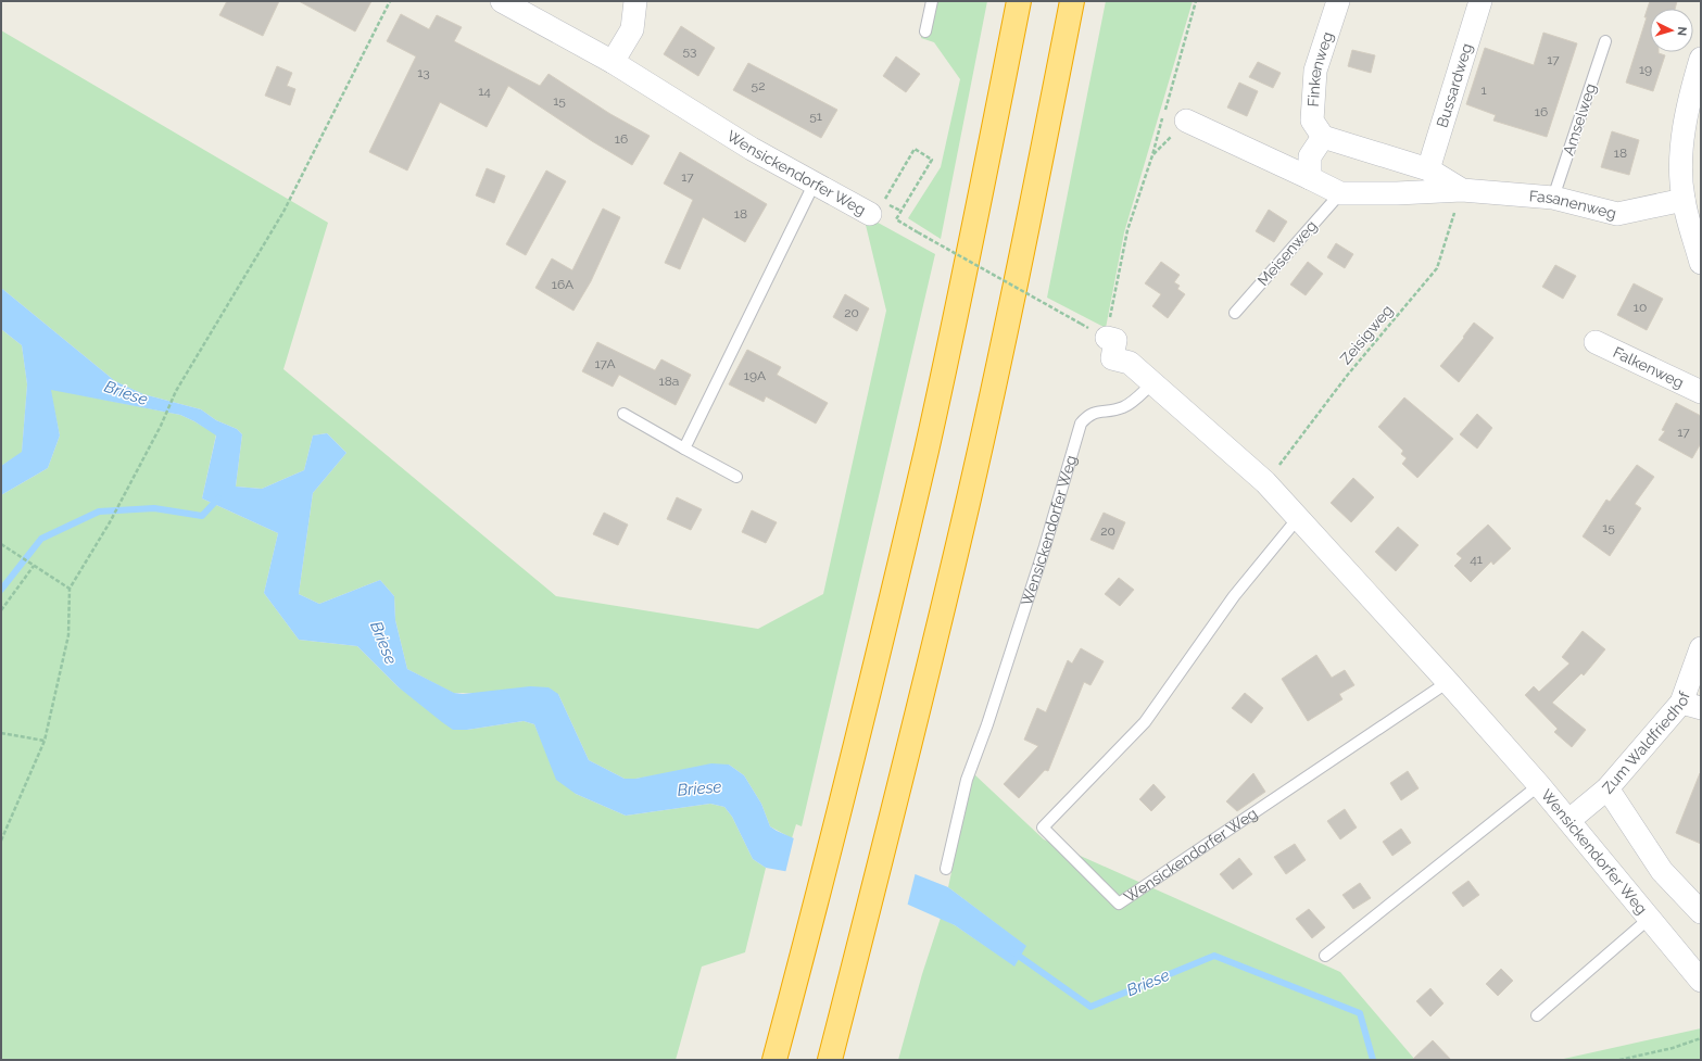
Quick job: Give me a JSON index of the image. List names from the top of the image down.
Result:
{
  "streets": {
    "street": [
      "Finkenweg",
      "Bussardweg",
      "Wensickendorfer Weg",
      "Fasanenweg",
      "Falkenweg",
      "Zum Waldfriedhof"
    ],
    "lane": ["Amselweg", "Meisenweg"],
    "path": ["Zeisigweg"]
  },
  "crossings": [
    ["Finkenweg", "Fasanenweg"],
    ["Bussardweg", "Fasanenweg"],
    ["Amselweg", "Fasanenweg"],
    ["Wensickendorfer Weg", "Zeisigweg"],
    ["Wensickendorfer Weg", "Zum Waldfriedhof"],
    ["Fasanenweg", "Meisenweg"],
    ["Fasanenweg", "Zeisigweg"]
  ],
  "water": ["Briese"],
  "house_numbers": [
    "53",
    "17",
    "19",
    "13",
    "52",
    "1",
    "14",
    "15",
    "16",
    "51",
    "16",
    "18",
    "17",
    "18",
    "16A",
    "10",
    "20",
    "17A",
    "19A",
    "18a",
    "17",
    "15",
    "20",
    "41"
  ],
  "north": "right"
}
